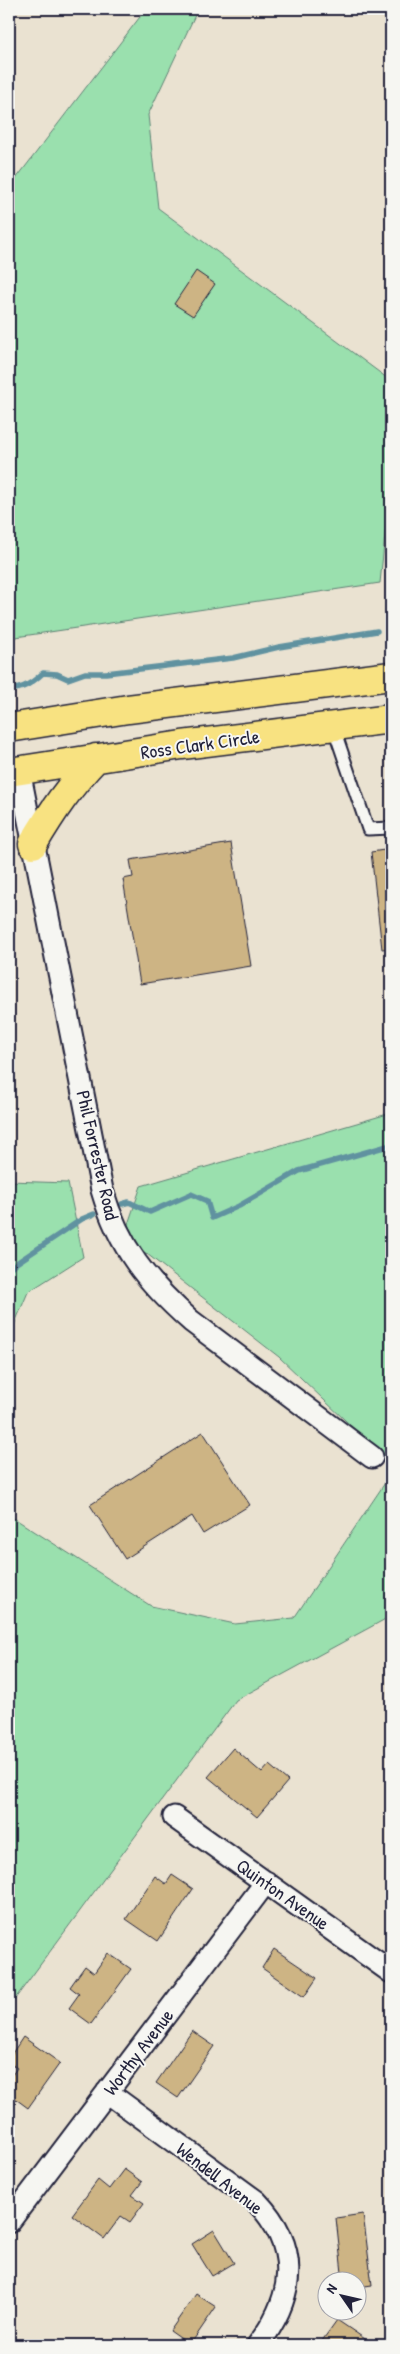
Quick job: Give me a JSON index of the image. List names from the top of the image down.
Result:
{
  "streets": {
    "highway": ["Ross Clark Circle"],
    "street": [
      "Phil Forrester Road",
      "Quinton Avenue",
      "Worthy Avenue",
      "Wendell Avenue"
    ]
  },
  "crossings": [
    ["Ross Clark Circle", "Phil Forrester Road"],
    ["Quinton Avenue", "Worthy Avenue"],
    ["Worthy Avenue", "Wendell Avenue"]
  ],
  "north": "top left"
}
